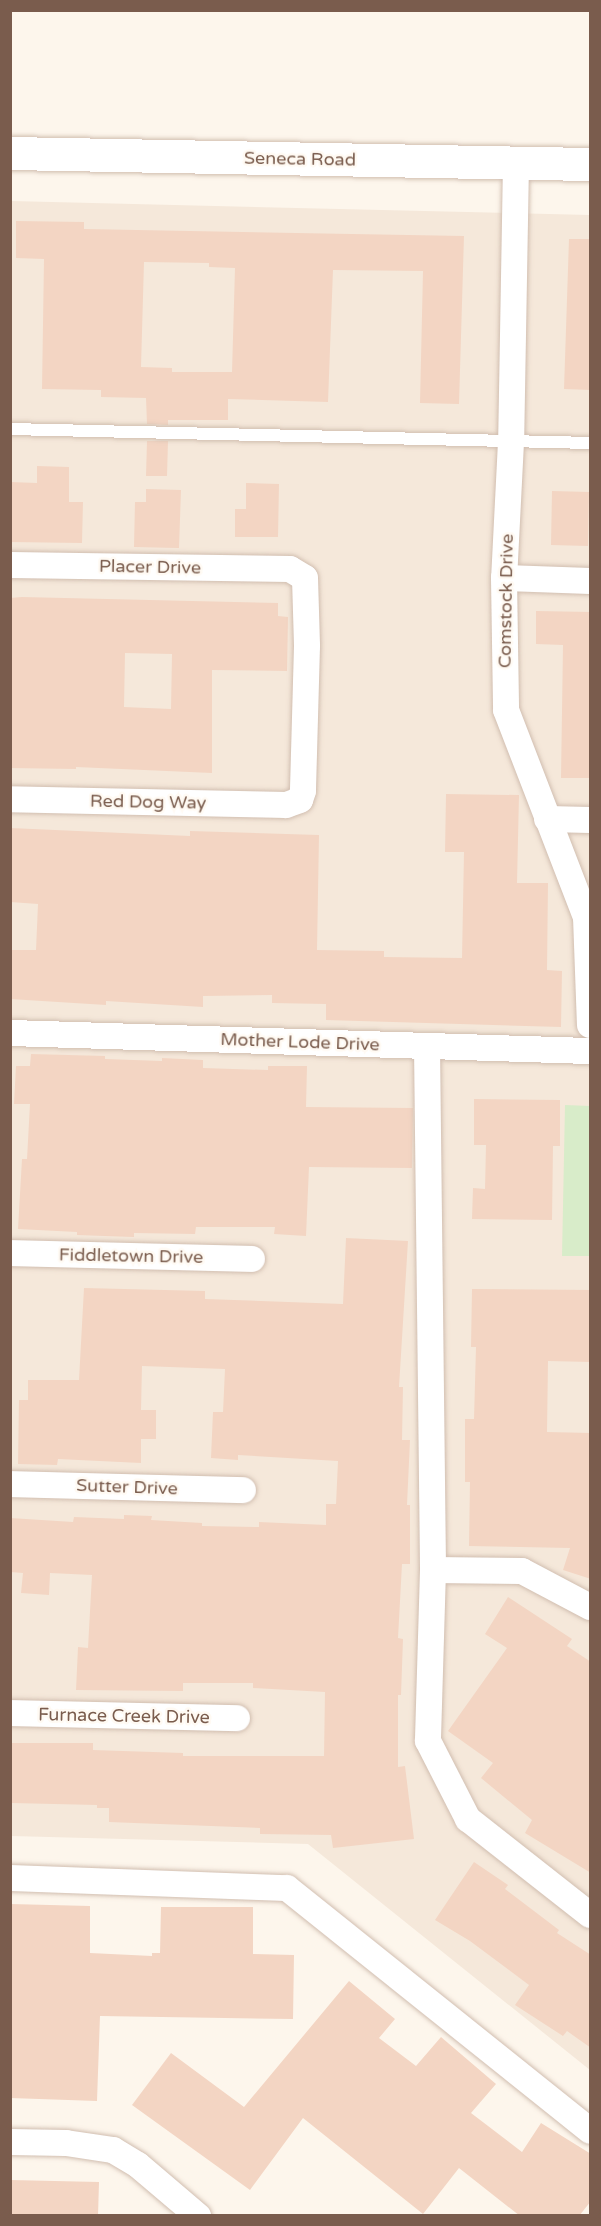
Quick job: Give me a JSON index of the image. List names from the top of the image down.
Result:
{
  "streets": {
    "street": [
      "Seneca Road",
      "Placer Drive",
      "Comstock Drive",
      "Red Dog Way",
      "Mother Lode Drive",
      "Fiddletown Drive",
      "Sutter Drive",
      "Furnace Creek Drive"
    ]
  },
  "crossings": [
    ["Seneca Road", "Comstock Drive"],
    ["Placer Drive", "Red Dog Way"]
  ]
}
